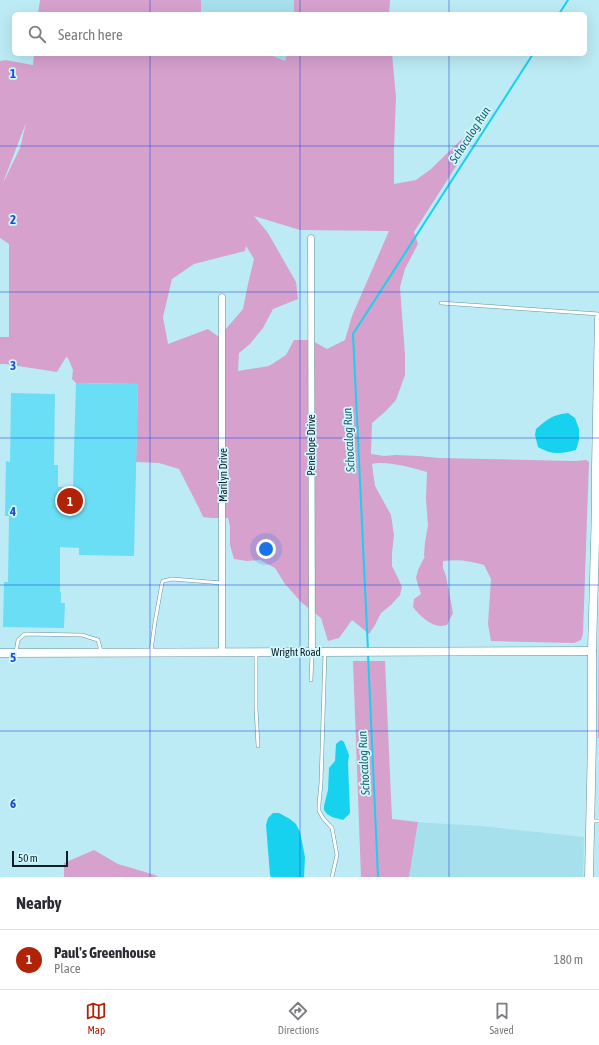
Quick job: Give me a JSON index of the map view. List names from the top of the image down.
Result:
{
  "streets": {
    "street": ["Penelope Drive", "Marilyn Drive", "Wright Road"]
  },
  "crossings": [
    ["Penelope Drive", "Wright Road"],
    ["Marilyn Drive", "Wright Road"]
  ],
  "water": ["Schocalog Run"],
  "scale_bar": "50 m",
  "page": {
    "search": "Search here",
    "pins": "1",
    "scale": "50 m",
    "heading": "Nearby",
    "list": [
      {
        "mark": "1",
        "name": "Paul's Greenhouse",
        "note": "Place",
        "value": "180 m"
      }
    ],
    "nav": ["Map", "Directions", "Saved"]
  },
  "grid": {
    "rows": [
      "1",
      "2",
      "3",
      "4",
      "5",
      "6"
    ]
  }
}
